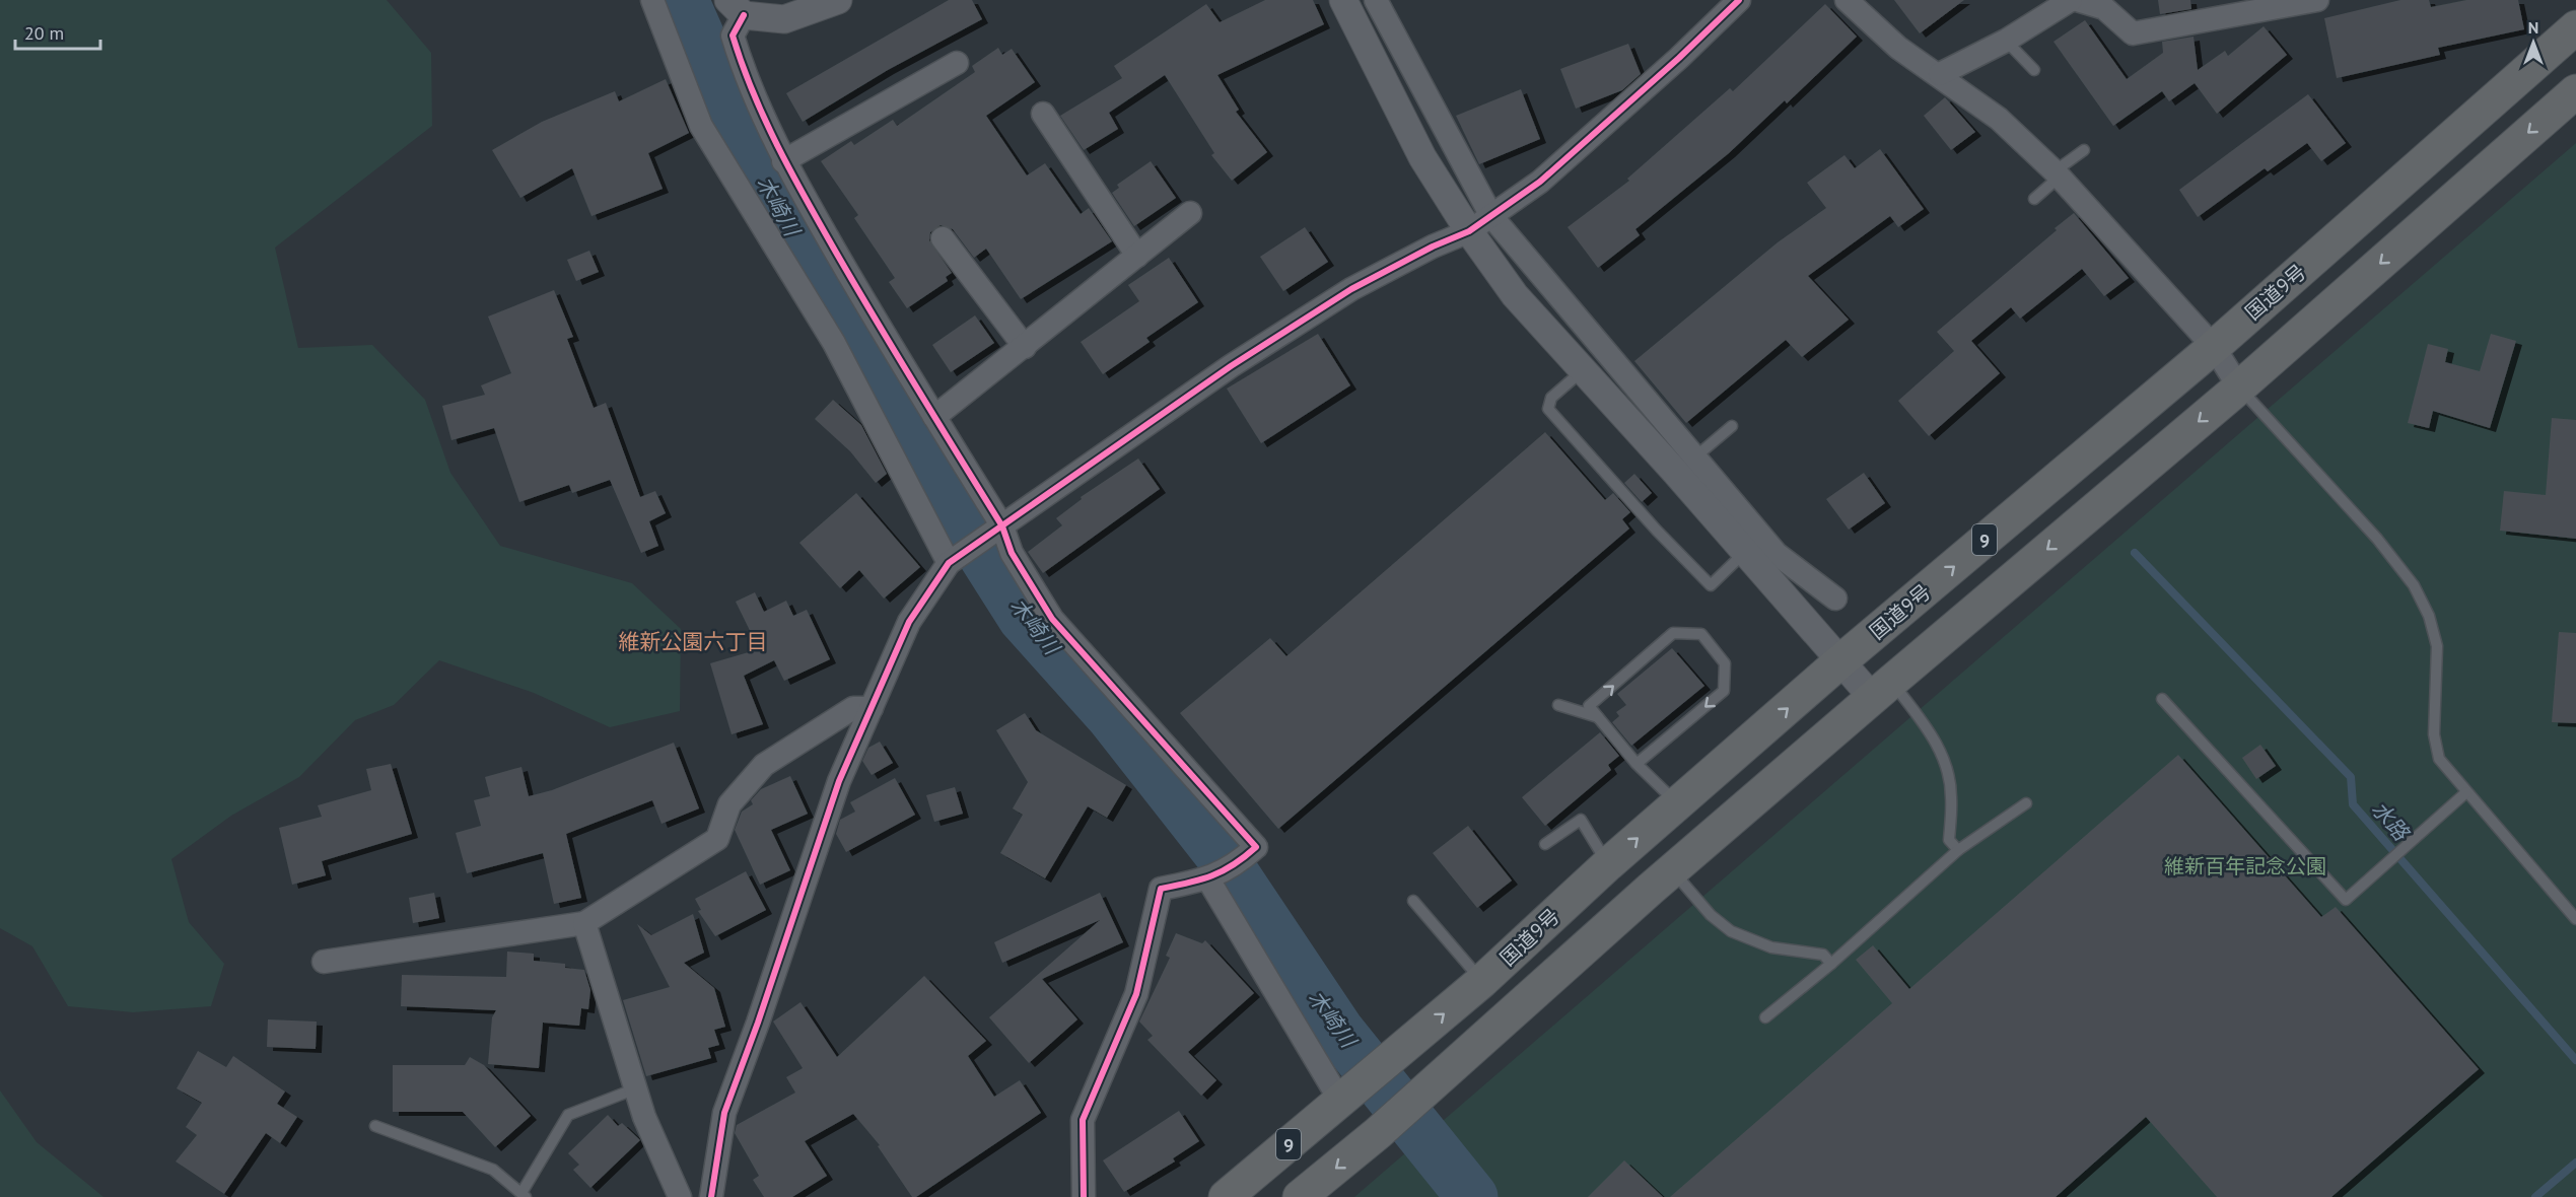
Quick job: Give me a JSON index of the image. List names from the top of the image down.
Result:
{
  "streets": {
    "highway": ["国道9号", "9"]
  },
  "districts": ["維新公園六丁目"],
  "water": ["木崎川", "水路"],
  "parks": ["維新百年記念公園"],
  "scale_bar": "20 m",
  "north": "top"
}
